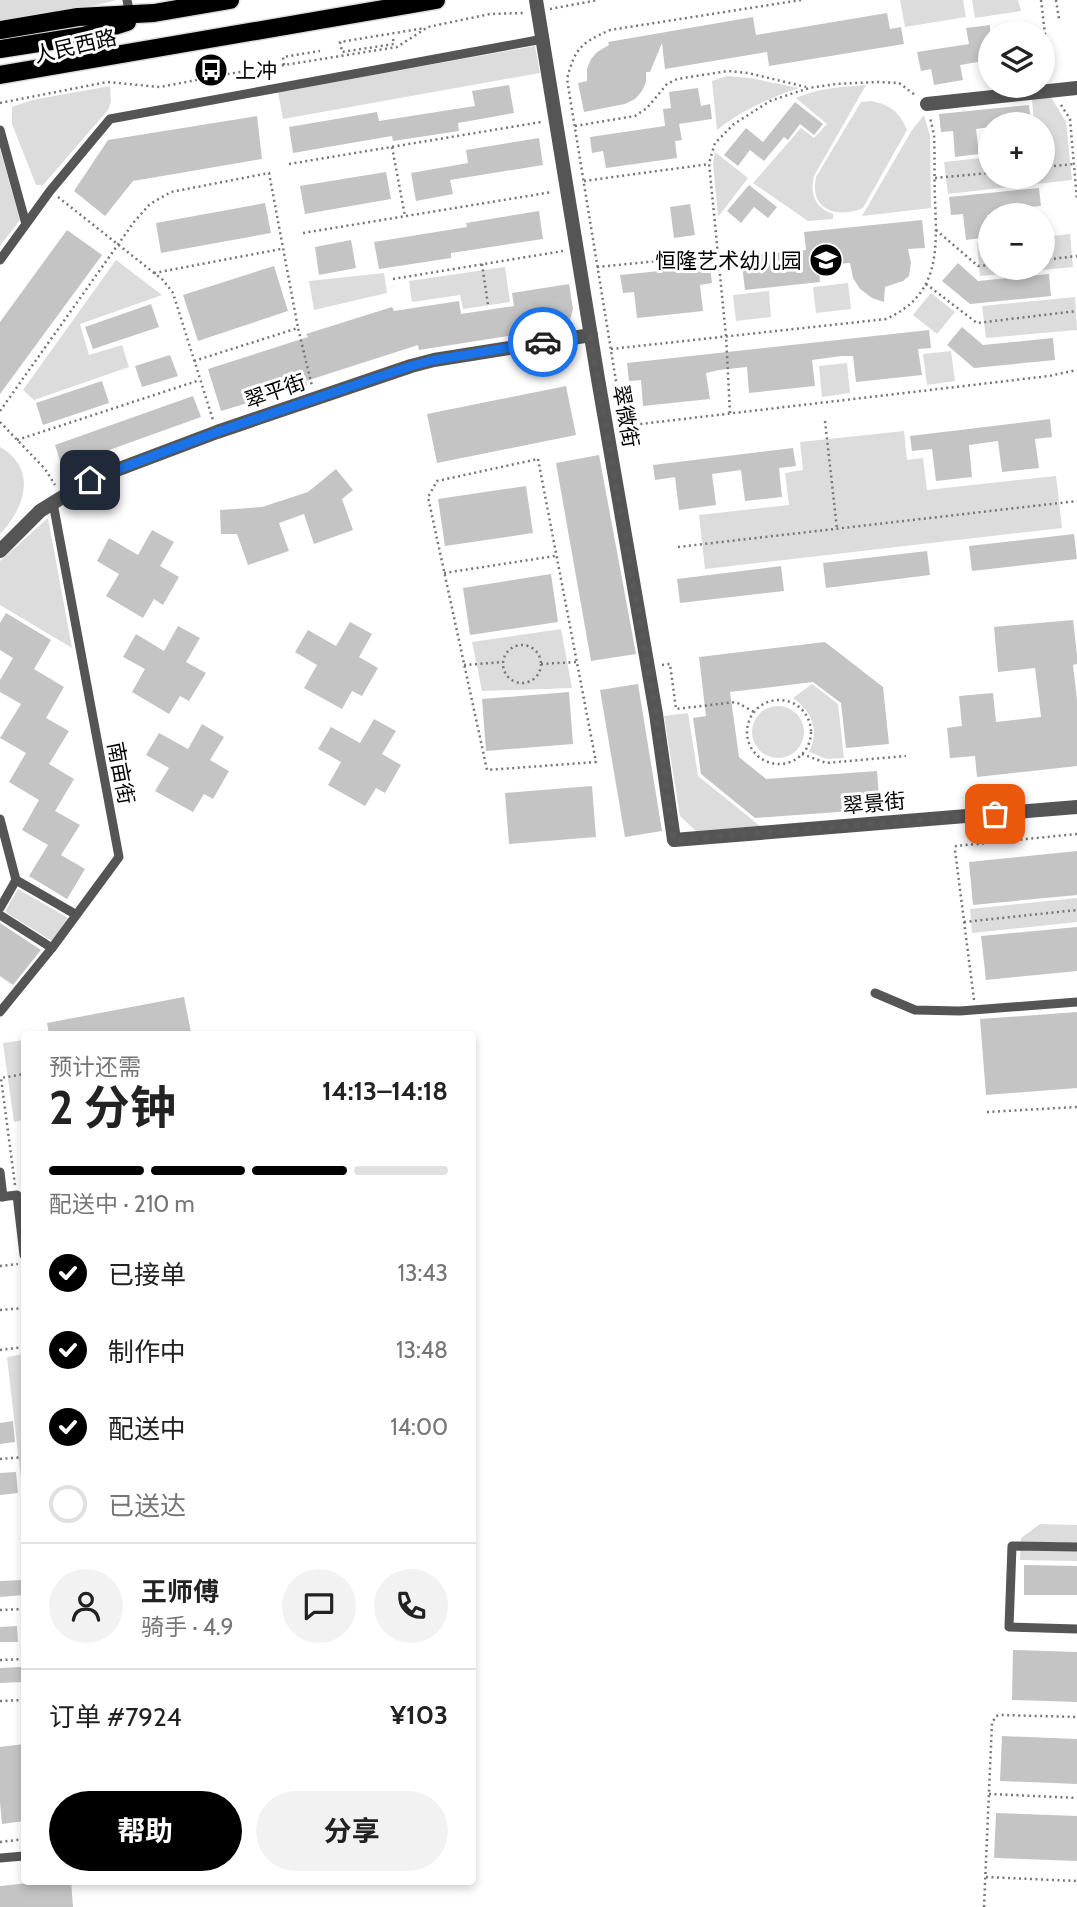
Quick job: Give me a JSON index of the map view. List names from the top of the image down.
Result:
{
  "streets": {
    "main road": ["人民西路"],
    "street": ["翠平街", "翠微街", "翠景街"],
    "lane": ["南亩街"]
  },
  "crossings": [
    ["翠平街", "翠微街"],
    ["翠平街", "南亩街"],
    ["翠微街", "翠景街"]
  ],
  "places": {
    "bus stop": ["上冲"],
    "school or university": ["恒隆艺术幼儿园"]
  },
  "page": {
    "map_buttons": ["+", "−"],
    "heading": ["2 分钟", "预计还需", "14:13–14:18"],
    "panel": [
      "王师傅",
      "骑手 · 4.9",
      "订单 #7924",
      "¥103"
    ],
    "bar": "配送中 · 210 m",
    "list": [
      ["已接单", "13:43"],
      ["制作中", "13:48"],
      ["配送中", "14:00"],
      "已送达"
    ],
    "buttons": ["帮助", "分享"]
  }
}
